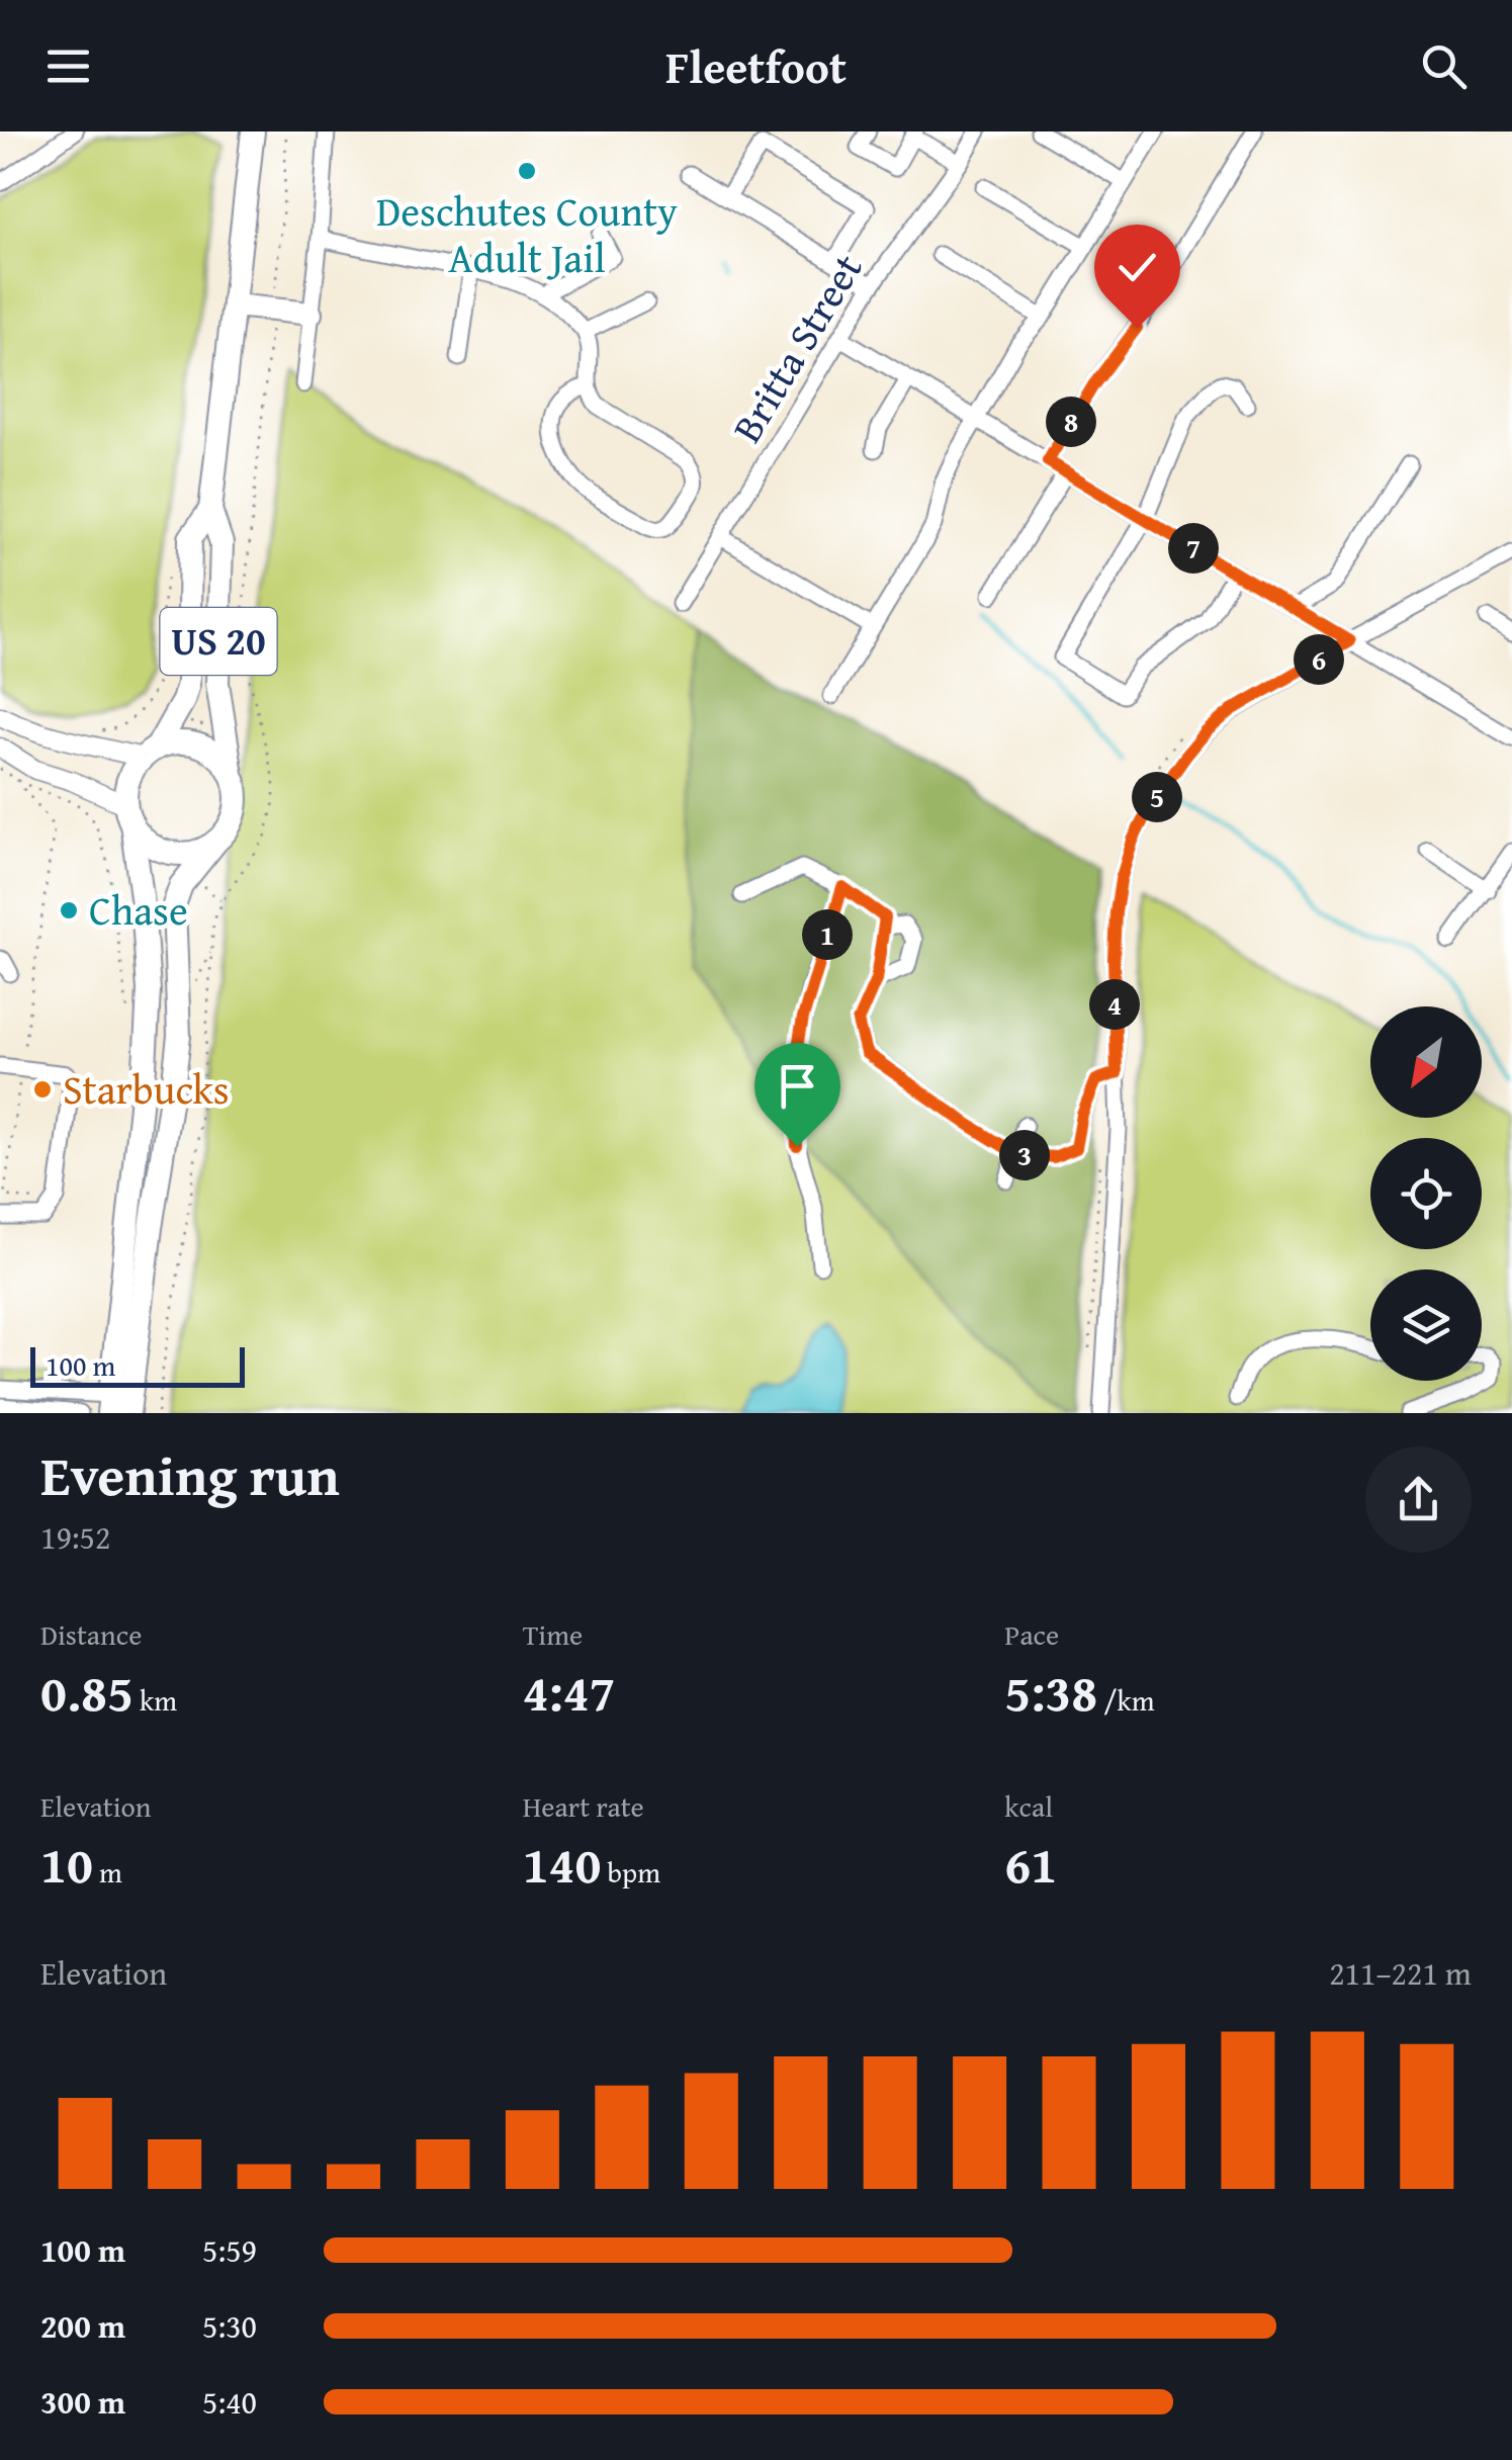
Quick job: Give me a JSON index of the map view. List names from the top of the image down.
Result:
{
  "streets": {
    "highway": ["US 20"],
    "street": ["Britta Street"]
  },
  "places": ["Deschutes County Adult Jail", "Chase", "Starbucks"],
  "scale_bar": "100 m",
  "north": "bottom left",
  "page": {
    "header": "Fleetfoot",
    "pins": [
      "8",
      "7",
      "6",
      "5",
      "1",
      "4",
      "3"
    ],
    "scale": "100 m",
    "heading": ["Evening run", "19:52"],
    "stats": [
      ["Distance", "0.85 km"],
      ["Time", "4:47"],
      ["Pace", "5:38 /km"],
      ["Elevation", "10 m"],
      ["Heart rate", "140 bpm"],
      ["kcal", "61"]
    ],
    "chart": ["Elevation", "211–221 m"],
    "list": [
      {
        "name": "100 m",
        "note": "5:59"
      },
      {
        "name": "200 m",
        "note": "5:30"
      },
      {
        "name": "300 m",
        "note": "5:40"
      }
    ]
  }
}
